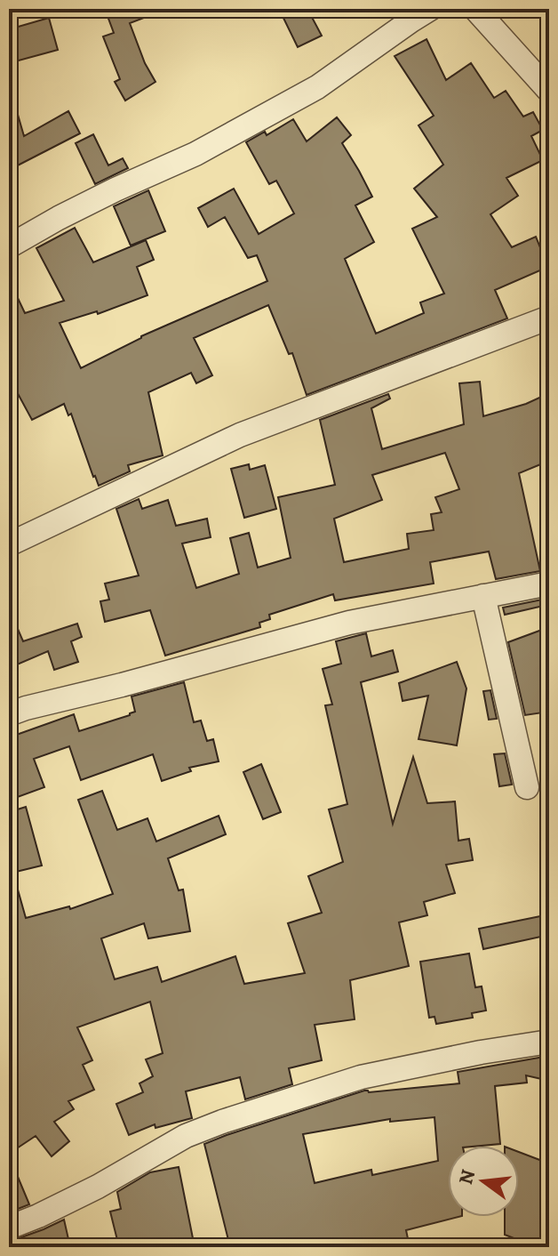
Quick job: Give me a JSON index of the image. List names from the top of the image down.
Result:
{
  "north": "left"
}
